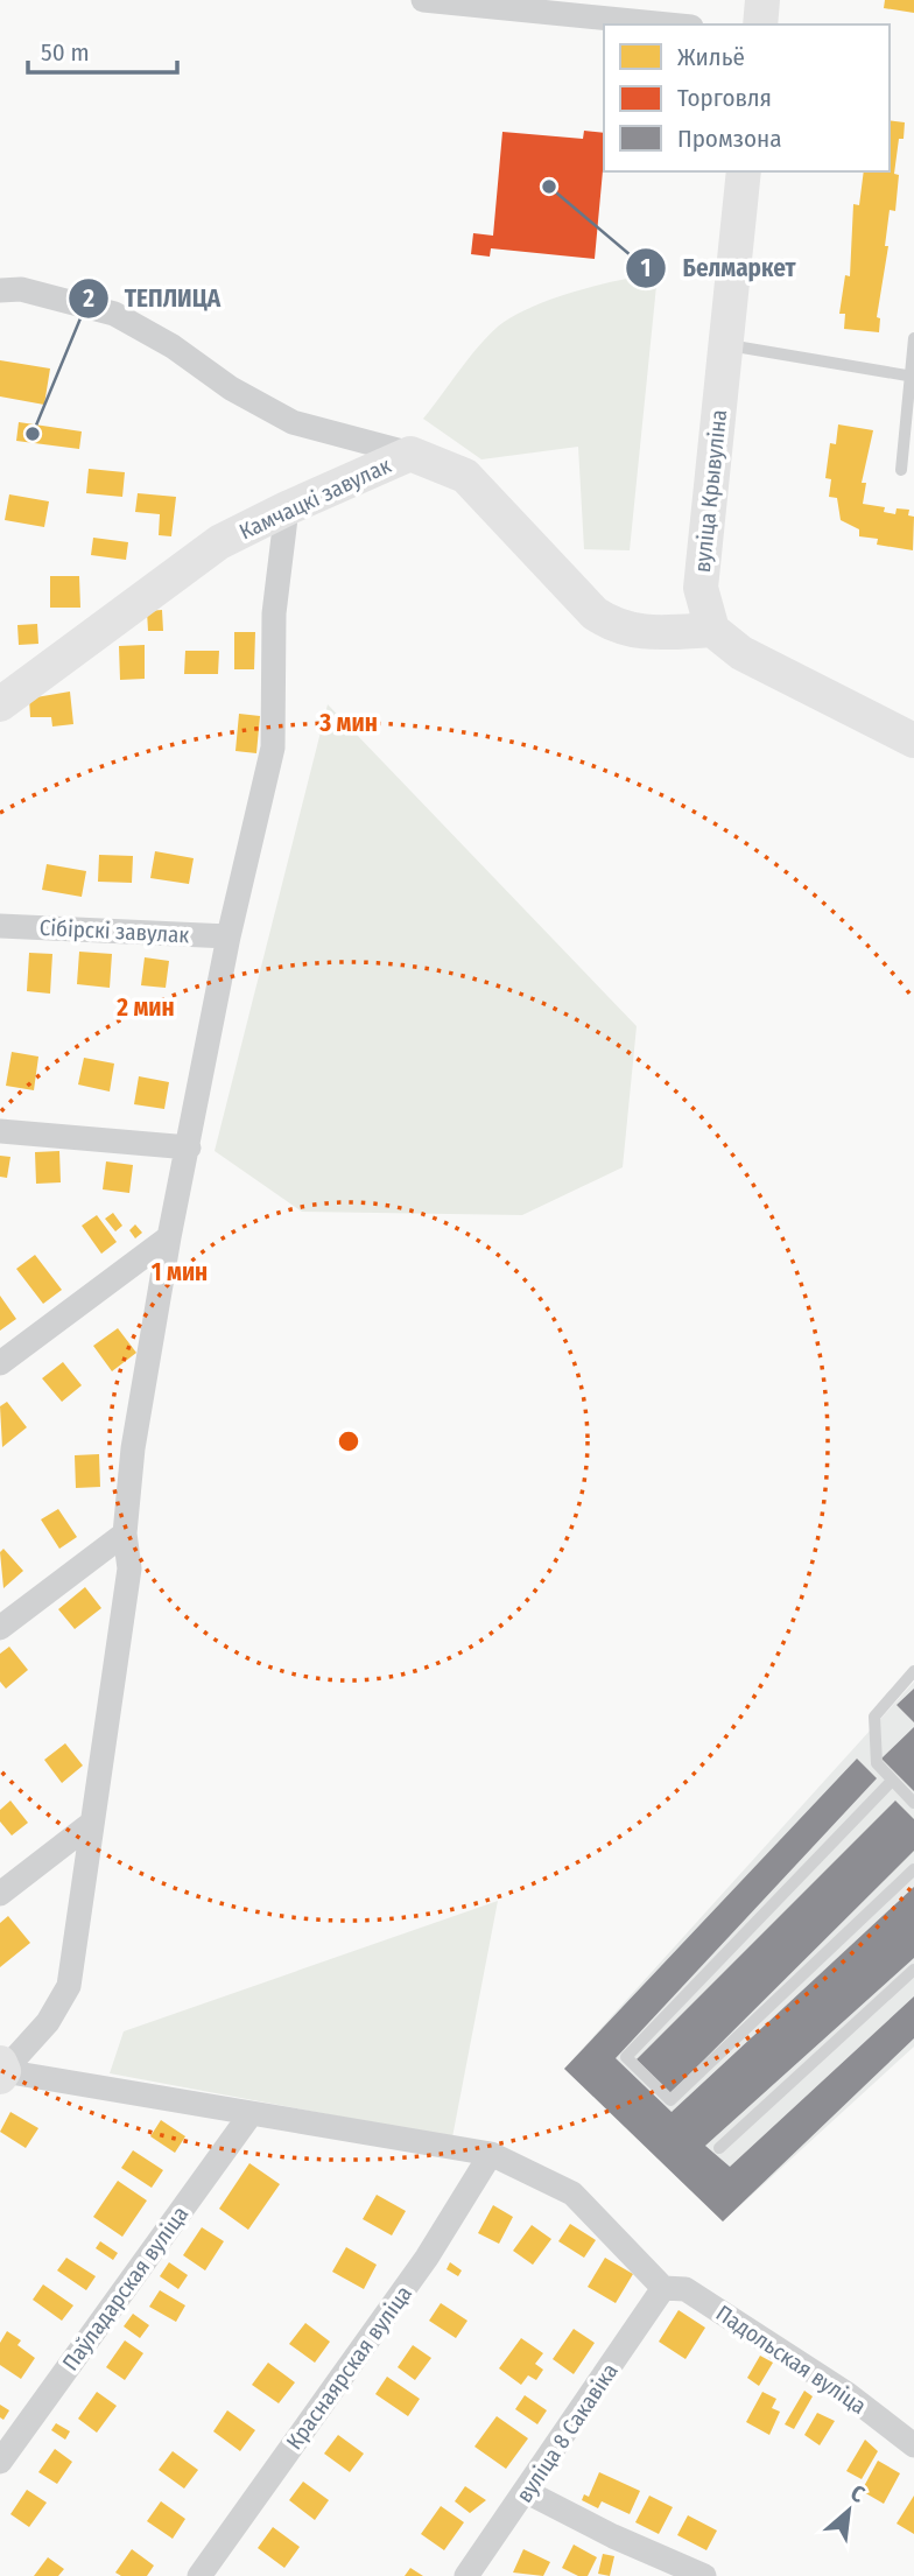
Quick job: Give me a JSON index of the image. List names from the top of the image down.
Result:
{
  "streets": {
    "main road": ["вуліца Крывуліна", "Камчацкі завулак"],
    "street": [
      "Сібірскі завулак",
      "Паўладарская вуліца",
      "Падольская вуліца",
      "Краснаярская вуліца",
      "вуліца 8 Сакавіка"
    ]
  },
  "crossings": [
    ["вуліца Крывуліна", "Камчацкі завулак"],
    ["Падольская вуліца", "вуліца 8 Сакавіка"]
  ],
  "places": ["Белмаркет", "ТЕПЛИЦА"],
  "legend": ["Жильё", "Торговля", "Промзона"],
  "scale_bar": "50 m",
  "north": "top right",
  "rings": ["3 мин", "2 мин", "1 мин"]
}
